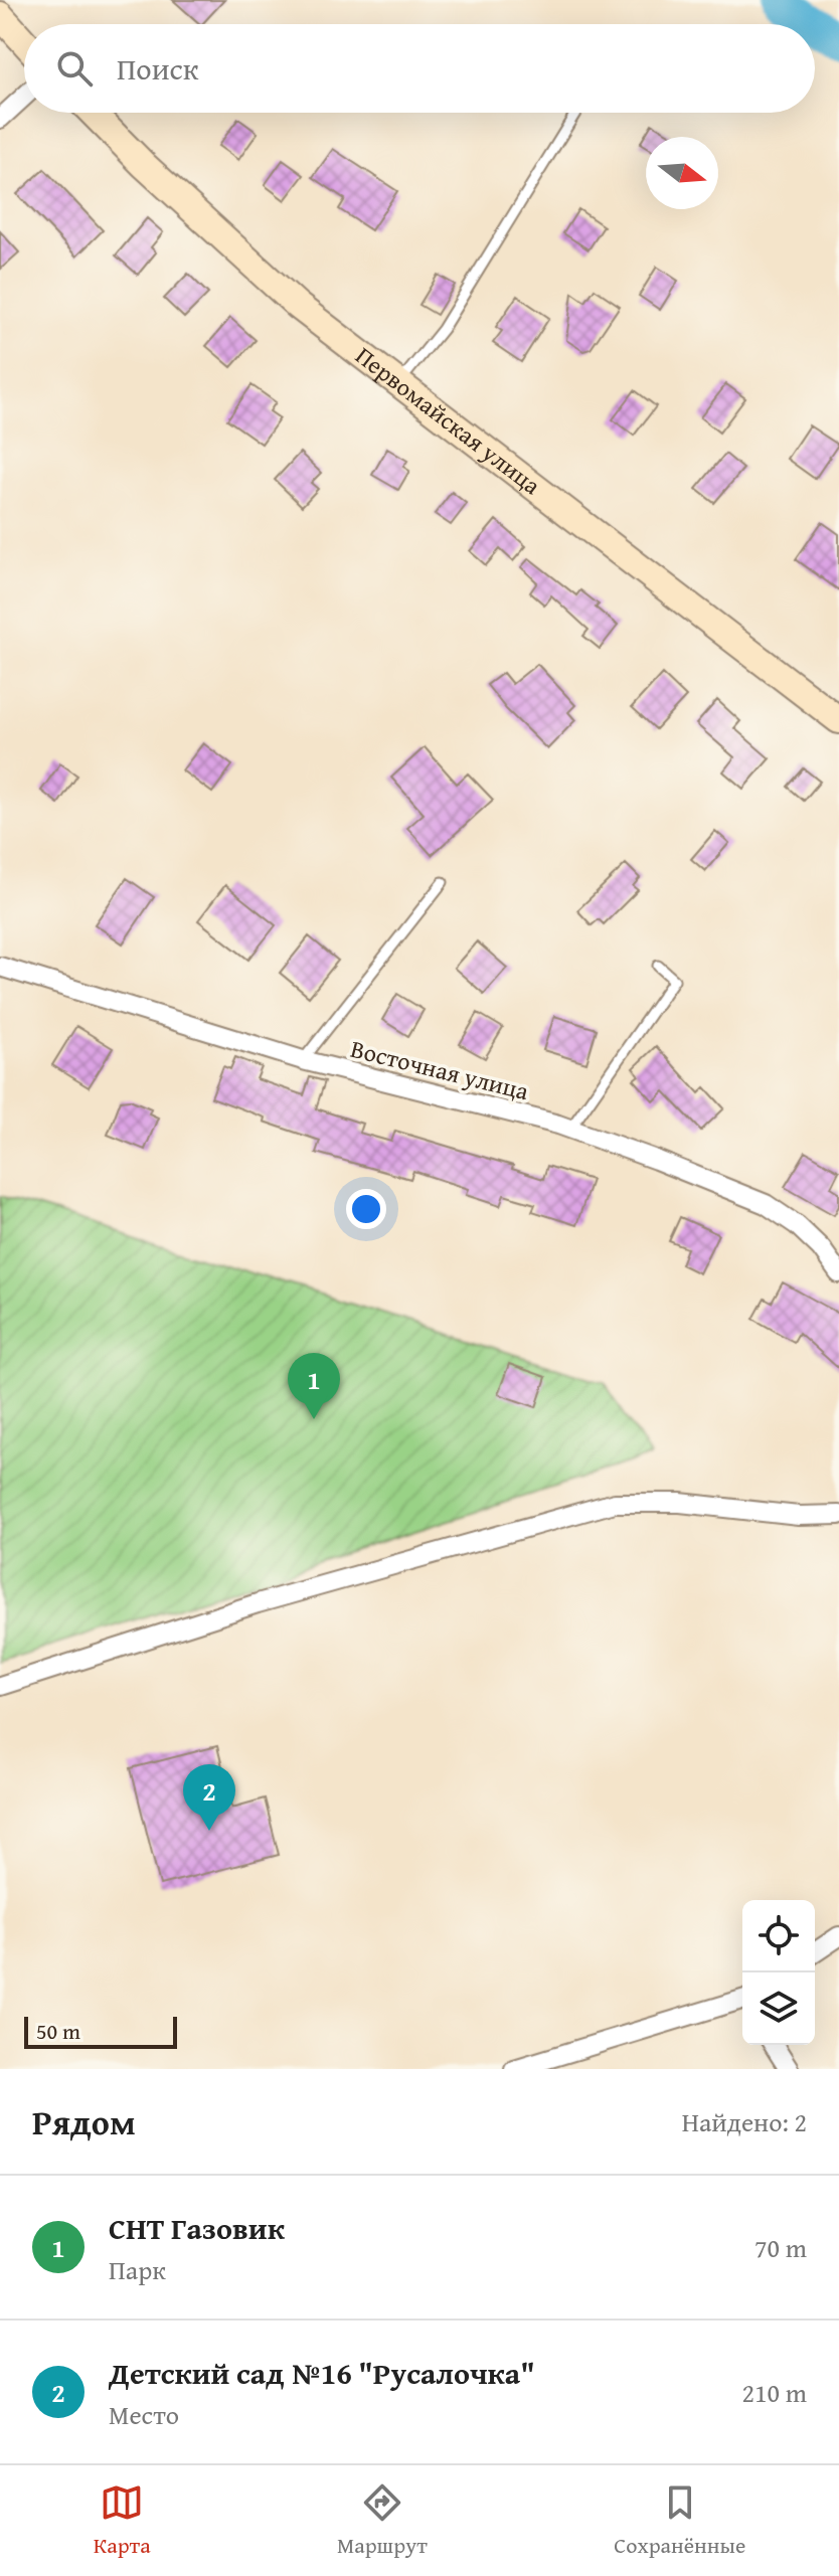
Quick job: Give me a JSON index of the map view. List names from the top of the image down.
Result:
{
  "streets": {
    "main road": ["Первомайская улица"],
    "street": ["Восточная улица"]
  },
  "scale_bar": "50 m",
  "north": "right",
  "page": {
    "search": "Поиск",
    "pins": ["1", "2"],
    "scale": "50 m",
    "heading": ["Рядом", "Найдено: 2"],
    "list": [
      {
        "mark": "1",
        "name": "СНТ Газовик",
        "note": "Парк",
        "value": "70 m"
      },
      {
        "mark": "2",
        "name": "Детский сад №16 \"Русалочка\"",
        "note": "Место",
        "value": "210 m"
      }
    ],
    "nav": ["Карта", "Маршрут", "Сохранённые"]
  }
}
